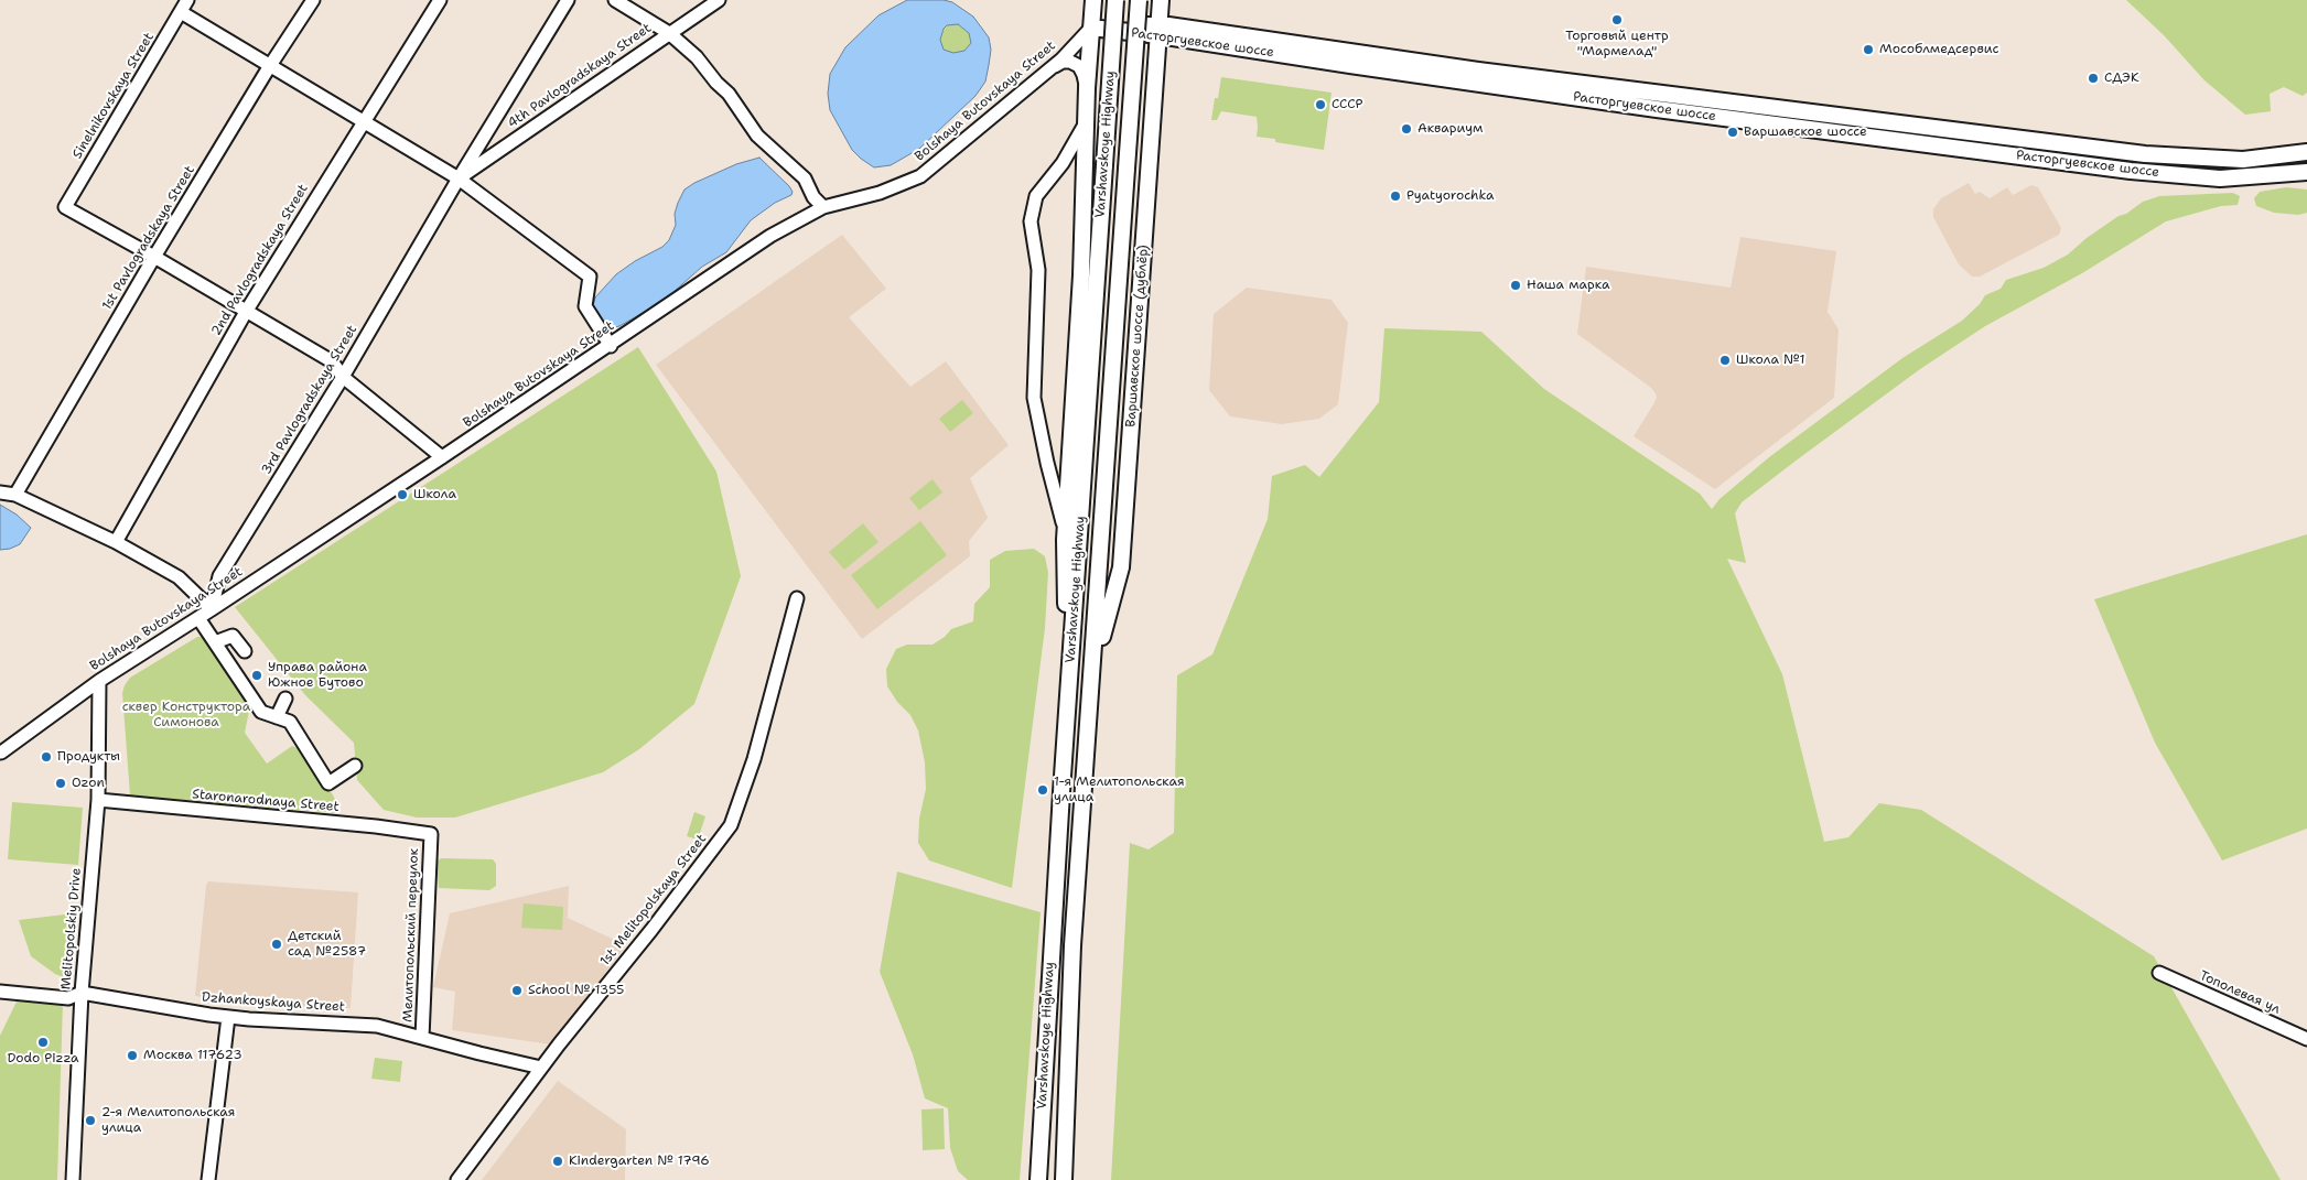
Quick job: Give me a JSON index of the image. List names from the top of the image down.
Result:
{
  "streets": {
    "main road": ["Расторгуевское шоссе", "Varshavskoye Highway", "Варшавское шоссе (дублёр)"],
    "street": [
      "4th Pavlogradskaya Street",
      "Sinelnikovskaya Street",
      "Bolshaya Butovskaya Street",
      "1st Pavlogradskaya Street",
      "2nd Pavlogradskaya Street",
      "3rd Pavlogradskaya Street",
      "Staronarodnaya Street",
      "1st Melitopolskaya Street",
      "Melitopolskiy Drive",
      "Мелитопольский переулок",
      "Тополевая ул",
      "Dzhankoyskaya Street"
    ]
  },
  "crossings": [
    ["Расторгуевское шоссе", "Варшавское шоссе (дублёр)"],
    ["4th Pavlogradskaya Street", "3rd Pavlogradskaya Street"],
    ["Sinelnikovskaya Street", "1st Pavlogradskaya Street"],
    ["Bolshaya Butovskaya Street", "3rd Pavlogradskaya Street"],
    ["Bolshaya Butovskaya Street", "Melitopolskiy Drive"],
    ["Varshavskoye Highway", "Варшавское шоссе (дублёр)"],
    ["Staronarodnaya Street", "Melitopolskiy Drive"],
    ["Staronarodnaya Street", "Мелитопольский переулок"],
    ["1st Melitopolskaya Street", "Dzhankoyskaya Street"],
    ["Melitopolskiy Drive", "Dzhankoyskaya Street"],
    ["Мелитопольский переулок", "Dzhankoyskaya Street"]
  ],
  "parks": ["сквер Конструктора Симонова"],
  "places": [
    "Торговый центр \"Мармелад\"",
    "Мособлмедсервис",
    "СДЭК",
    "СССР",
    "Аквариум",
    "Варшавское шоссе",
    "Pyatyorochka",
    "Наша марка",
    "Школа №1",
    "Школа",
    "Управа района Южное Бутово",
    "Продукты",
    "Ozon",
    "1-я Мелитопольская улица",
    "Детский сад №2587",
    "School № 1355",
    "Dodo Pizza",
    "Москва 117623",
    "2-я Мелитопольская улица",
    "Kindergarten № 1796"
  ]
}
